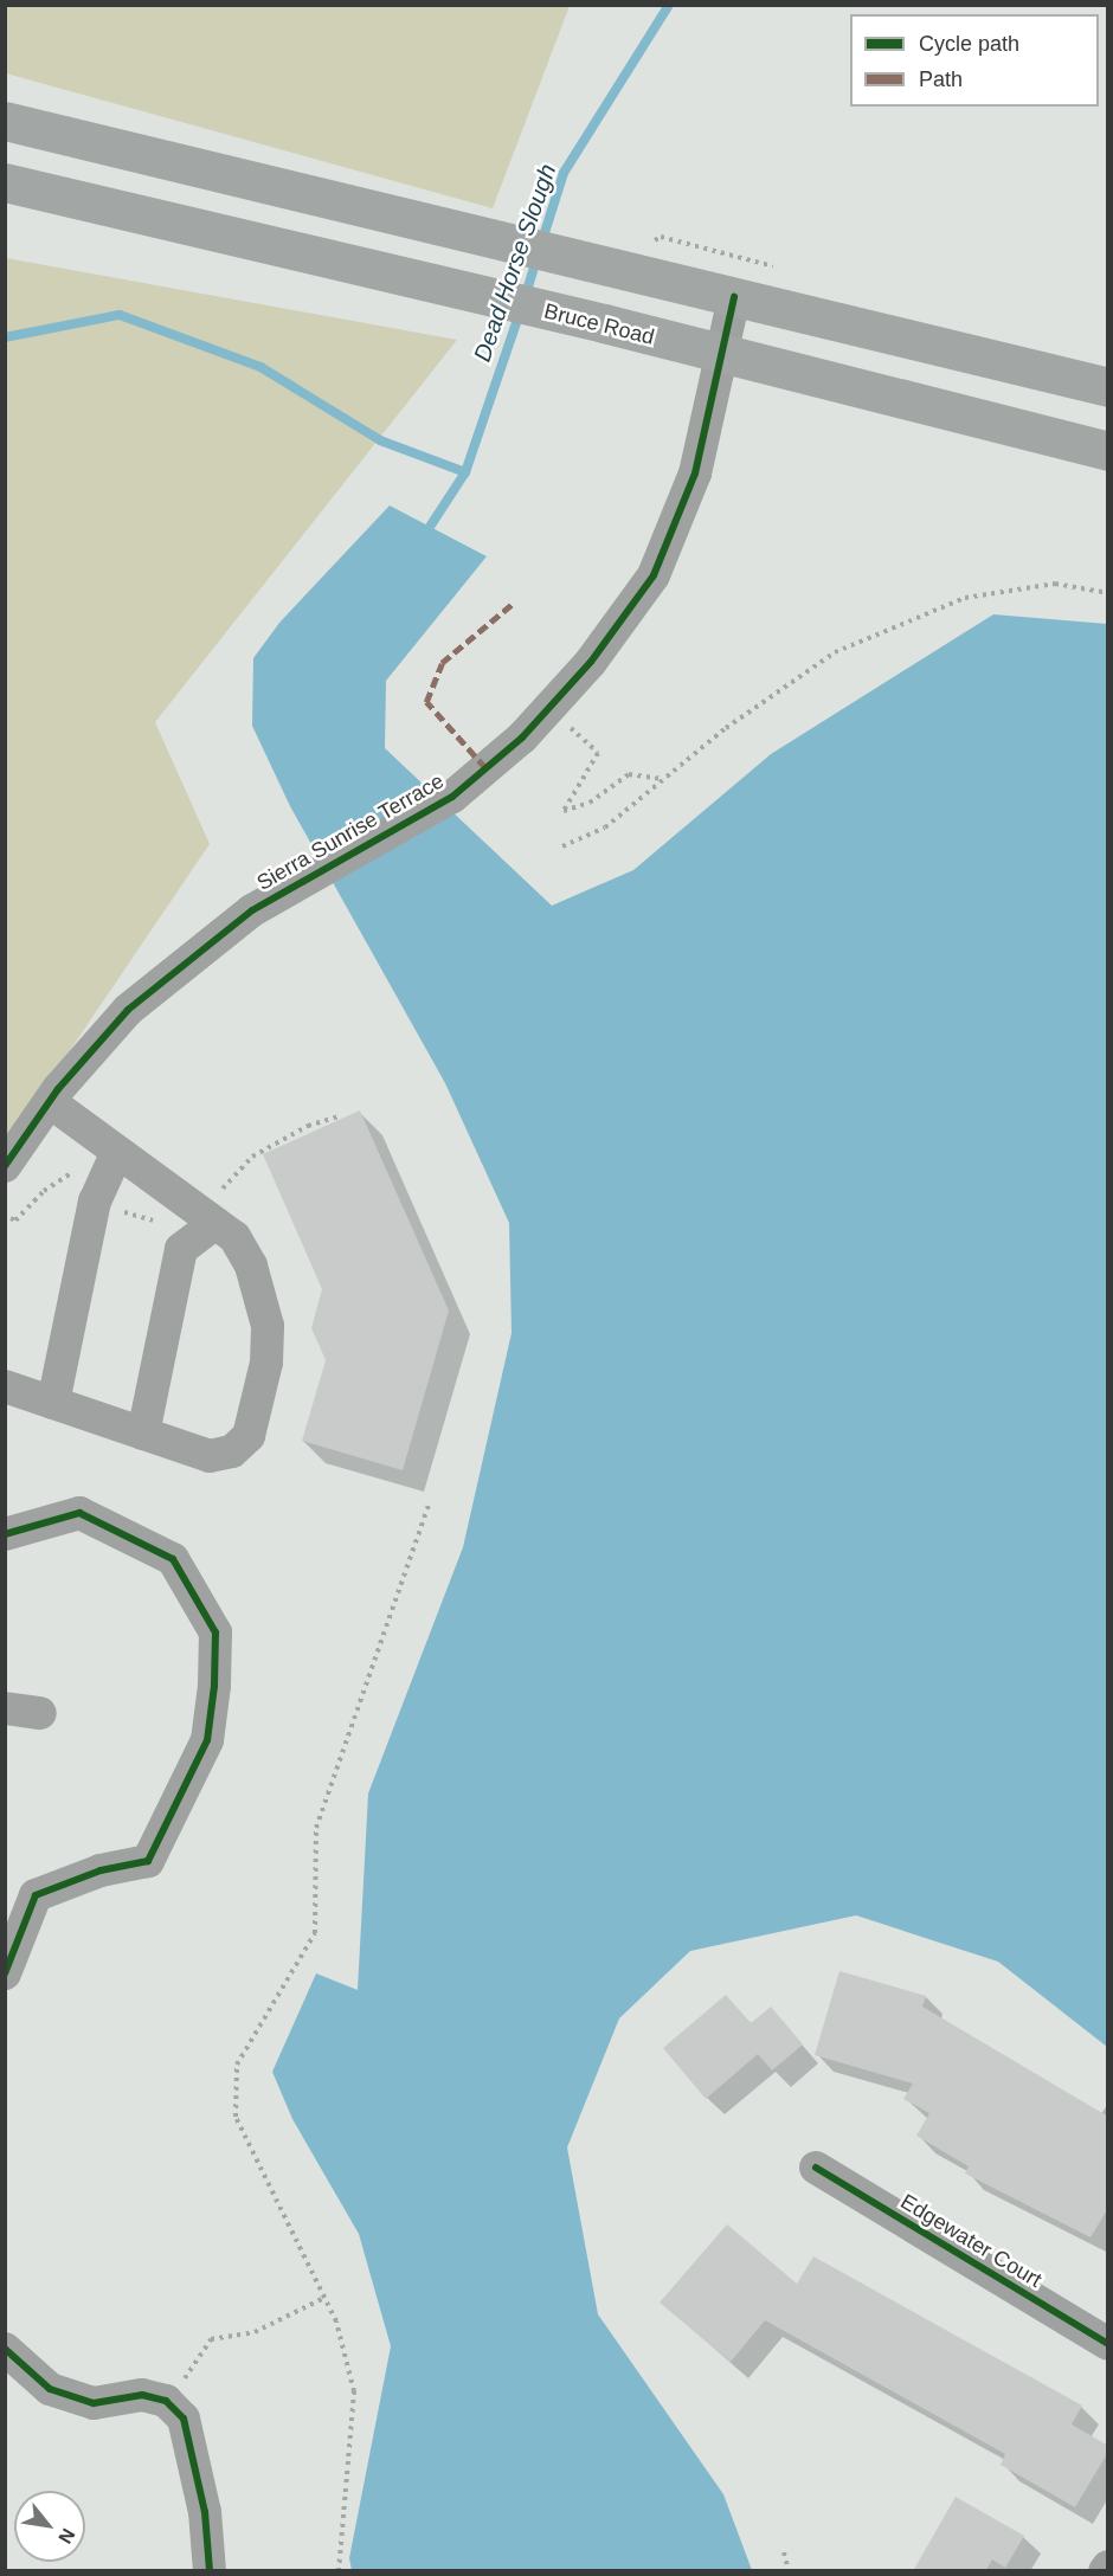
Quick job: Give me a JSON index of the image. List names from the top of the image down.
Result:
{
  "streets": {
    "main road": ["Bruce Road"],
    "street": ["Sierra Sunrise Terrace", "Edgewater Court"]
  },
  "crossings": [
    ["Bruce Road", "Sierra Sunrise Terrace"]
  ],
  "water": ["Dead Horse Slough"],
  "legend": ["Cycle path", "Path"],
  "north": "bottom right"
}
